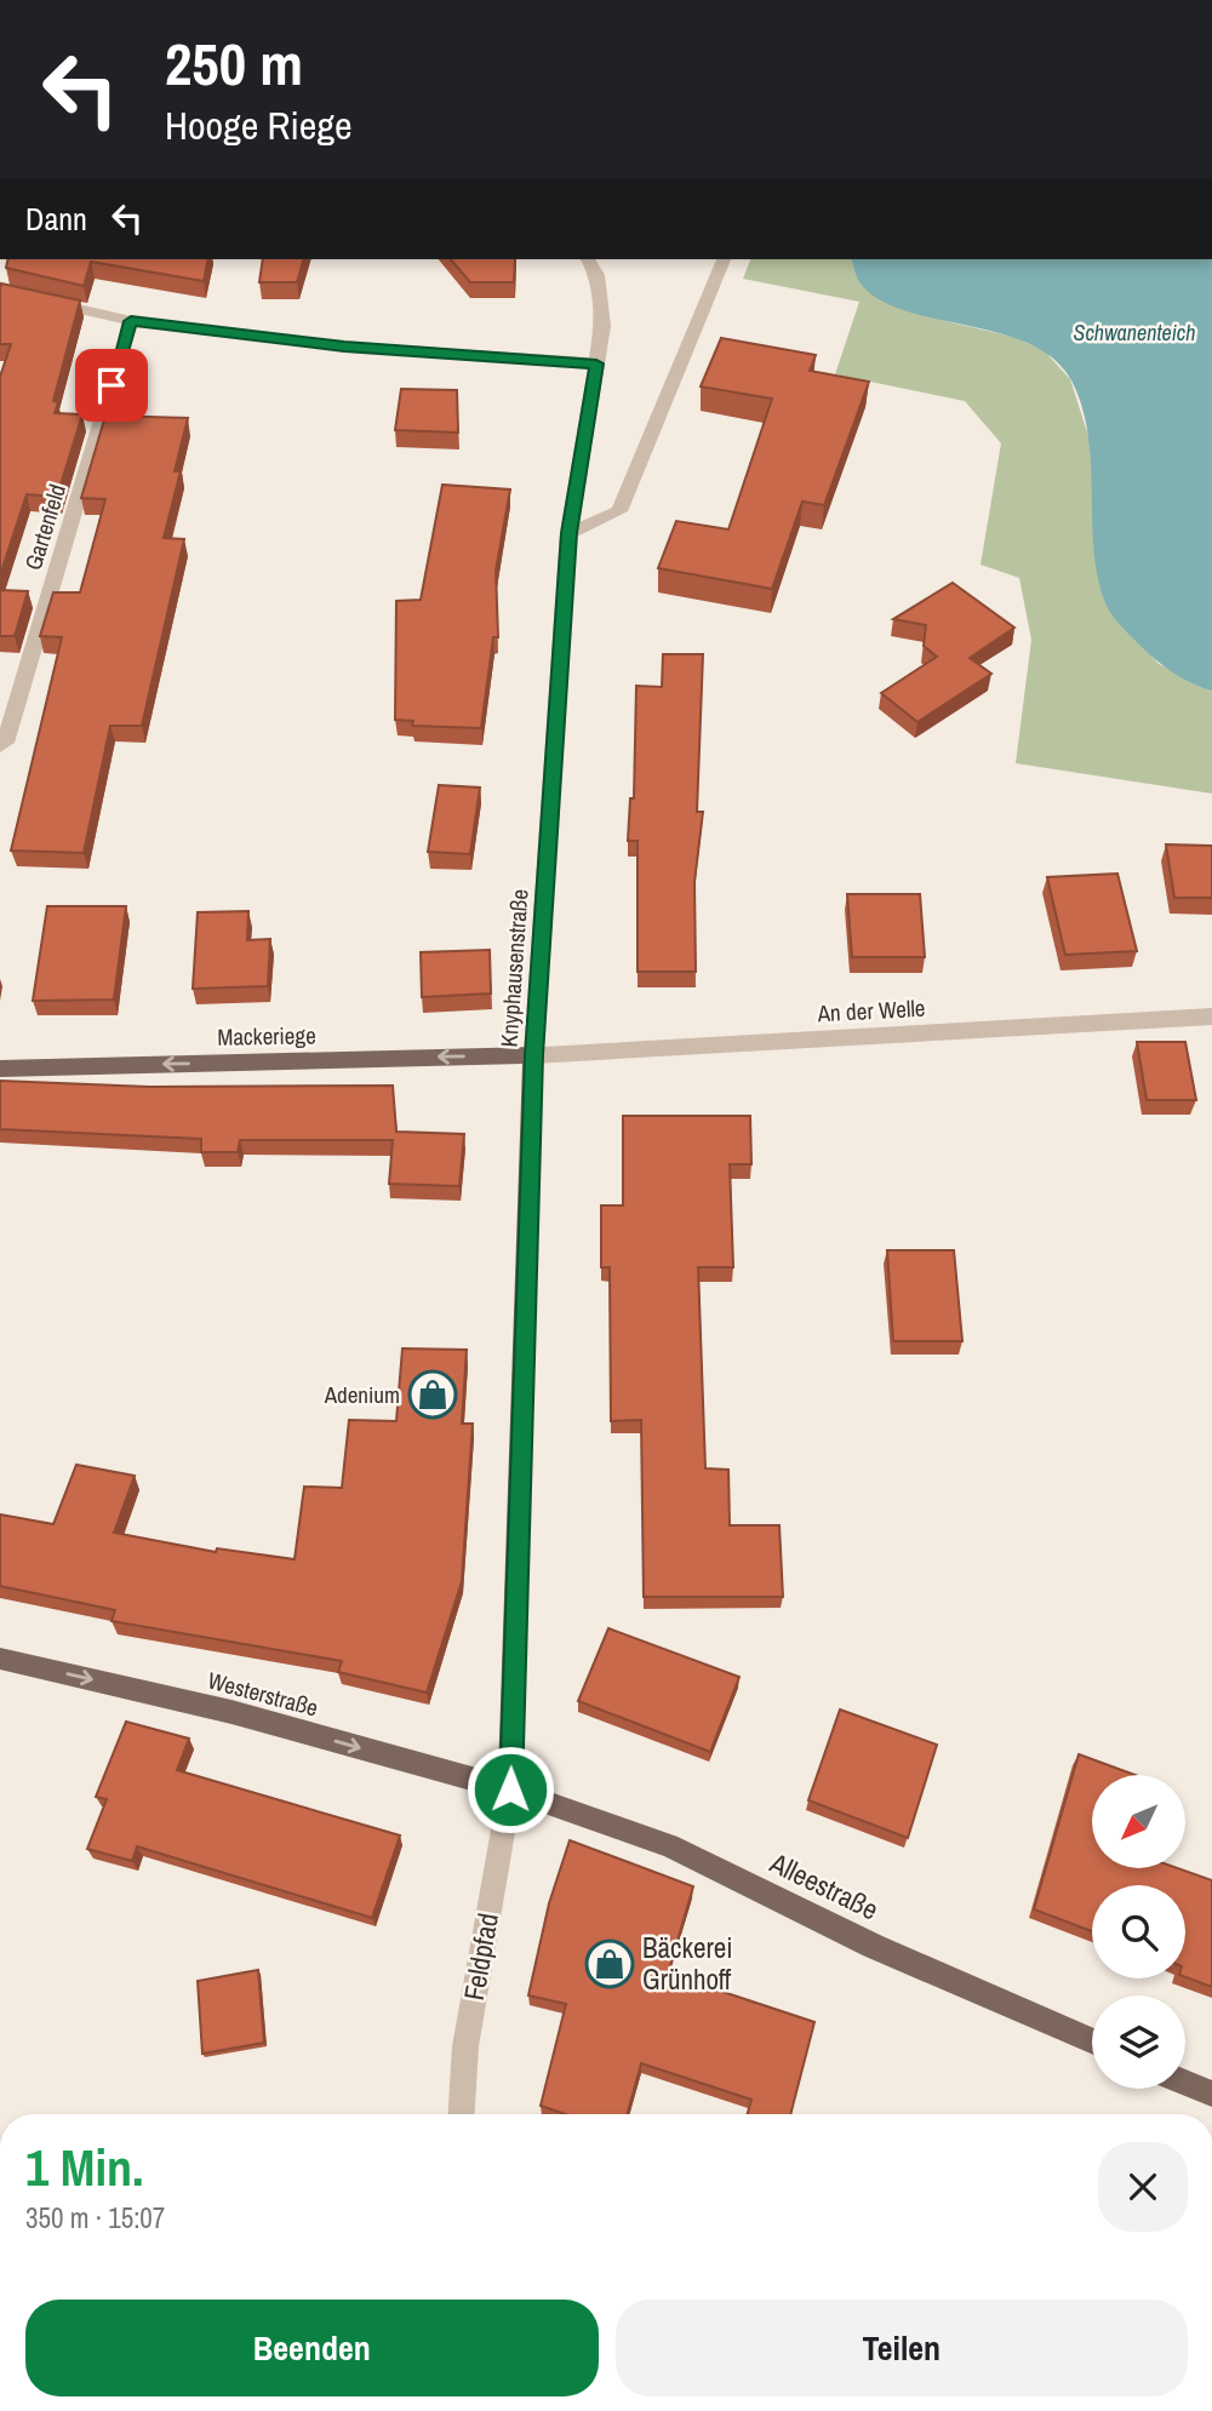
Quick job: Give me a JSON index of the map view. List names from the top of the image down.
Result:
{
  "streets": {
    "main road": [
      "Knyphausenstraße",
      "Mackeriege",
      "Westerstraße",
      "Alleestraße"
    ],
    "street": ["Gartenfeld", "An der Welle", "Feldpfad"]
  },
  "crossings": [
    ["Knyphausenstraße", "An der Welle"],
    ["Knyphausenstraße", "Mackeriege"],
    ["Knyphausenstraße", "Westerstraße"],
    ["Knyphausenstraße", "Alleestraße"],
    ["Knyphausenstraße", "Feldpfad"],
    ["An der Welle", "Mackeriege"],
    ["Westerstraße", "Alleestraße"],
    ["Westerstraße", "Feldpfad"],
    ["Alleestraße", "Feldpfad"]
  ],
  "one_way": ["Mackeriege", "Westerstraße"],
  "water": ["Schwanenteich"],
  "places": {
    "shop": ["Adenium", "Bäckerei Grünhoff"]
  },
  "north": "bottom left",
  "page": {
    "turn": ["250 m", "Hooge Riege"],
    "then": "Dann",
    "heading": ["1 Min.", "350 m · 15:07"],
    "buttons": ["Beenden", "Teilen"]
  }
}
